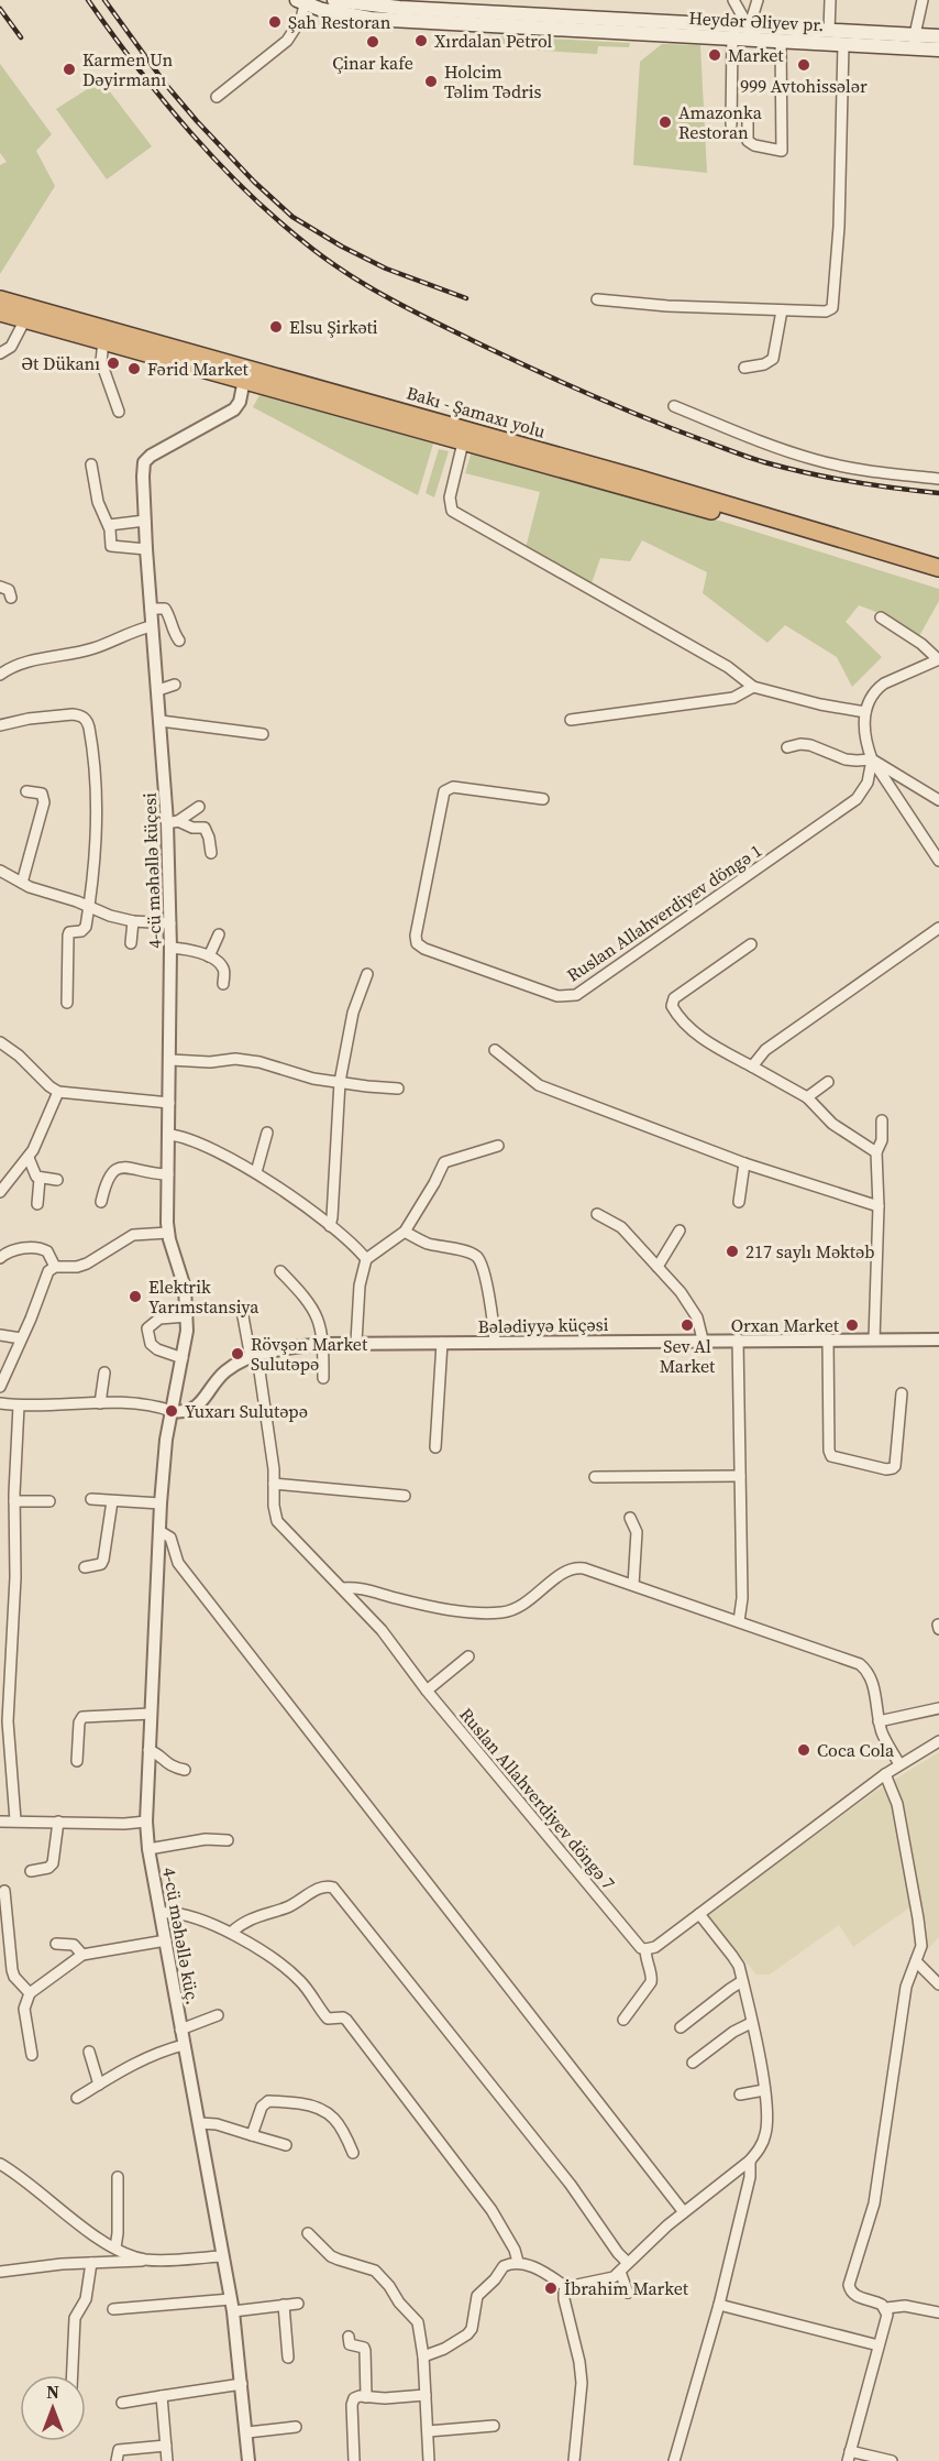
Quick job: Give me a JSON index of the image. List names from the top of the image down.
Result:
{
  "streets": {
    "highway": ["Bakı - Şamaxı yolu"],
    "main road": ["Heydər Əliyev pr."],
    "street": [
      "4-cü məhəllə küçesi",
      "Ruslan Allahverdiyev döngə 1",
      "Bələdiyyə küçəsi",
      "Ruslan Allahverdiyev döngə 7",
      "4-cü məhəllə küç."
    ]
  },
  "crossings": [
    ["Bakı - Şamaxı yolu", "4-cü məhəllə küçesi"],
    ["4-cü məhəllə küçesi", "Bələdiyyə küçəsi"],
    ["4-cü məhəllə küçesi", "4-cü məhəllə küç."],
    ["Bələdiyyə küçəsi", "Ruslan Allahverdiyev döngə 7"],
    ["Bələdiyyə küçəsi", "4-cü məhəllə küç."]
  ],
  "places": [
    "Şah Restoran",
    "Xırdalan Petrol",
    "Çinar kafe",
    "Market",
    "999 Avtohissələr",
    "Karmen Un Dəyirmanı",
    "Holcim Təlim Tədris",
    "Amazonka Restoran",
    "Elsu Şirkəti",
    "Ət Dükanı",
    "Fərid Market",
    "217 saylı Məktəb",
    "Elektrik Yarımstansiya",
    "Sev Al Market",
    "Orxan Market",
    "Rövşən Market Sulutəpə",
    "Yuxarı Sulutəpə",
    "Coca Cola",
    "İbrahim Market"
  ],
  "north": "top"
}
